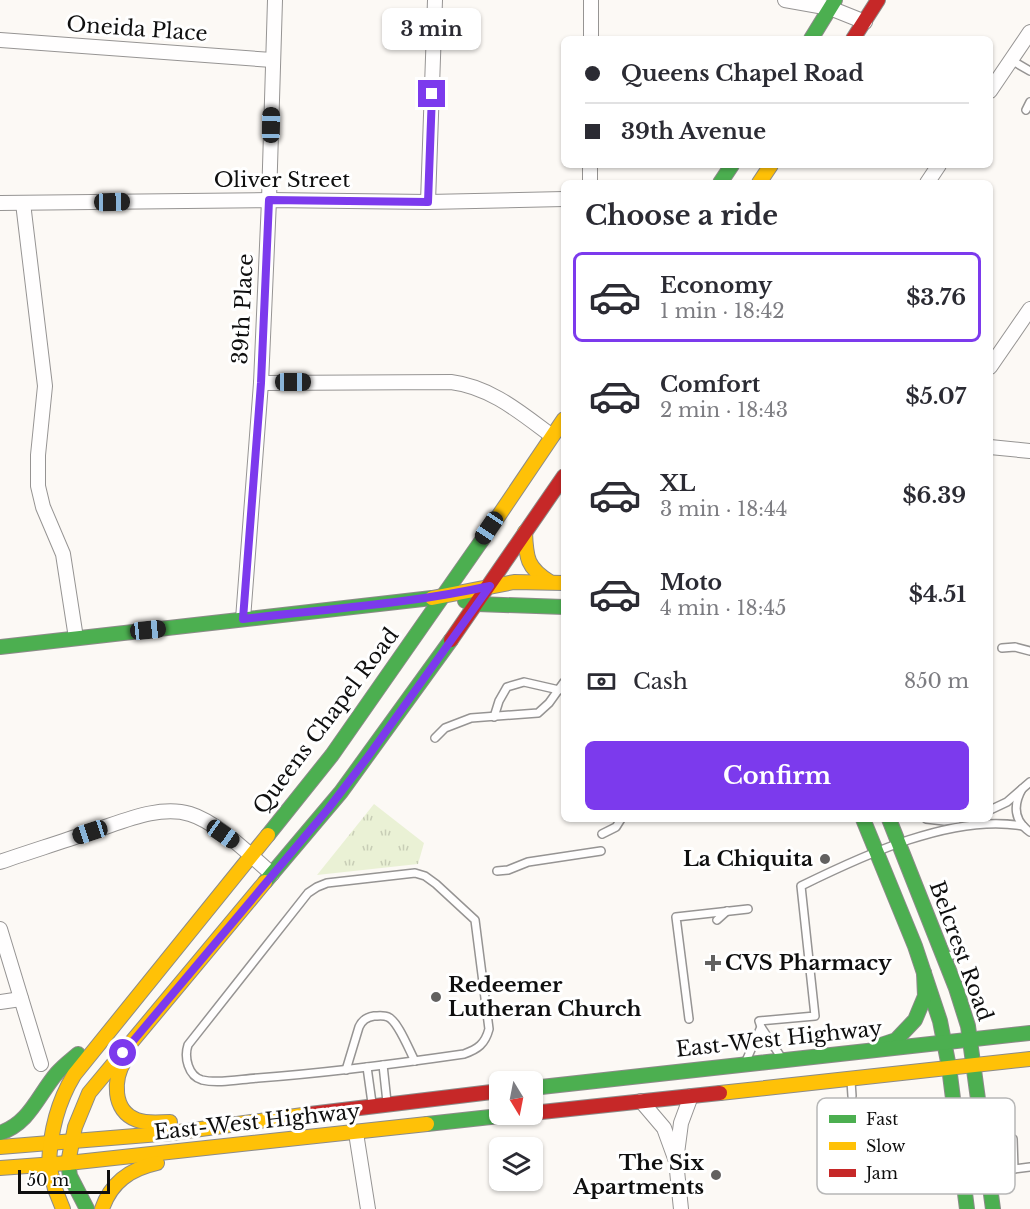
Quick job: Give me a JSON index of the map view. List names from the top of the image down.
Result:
{
  "streets": {
    "main road": ["Queens Chapel Road", "Belcrest Road", "East-West Highway"],
    "street": ["Oneida Place", "Oliver Street", "39th Place"]
  },
  "crossings": [
    ["Oneida Place", "39th Place"],
    ["Oliver Street", "39th Place"],
    ["Queens Chapel Road", "East-West Highway"],
    ["Belcrest Road", "East-West Highway"]
  ],
  "places": {
    "other": ["La Chiquita", "Redeemer Lutheran Church", "The Six Apartments"],
    "health": ["CVS Pharmacy"]
  },
  "legend": ["Fast", "Slow", "Jam"],
  "scale_bar": "50 m",
  "north": "bottom",
  "page": {
    "bubble": "3 min",
    "banner": ["Queens Chapel Road", "39th Avenue"],
    "heading": "Choose a ride",
    "list": [
      {
        "name": "Economy",
        "note": "1 min · 18:42",
        "value": "$3.76"
      },
      {
        "name": "Comfort",
        "note": "2 min · 18:43",
        "value": "$5.07"
      },
      {
        "name": "XL",
        "note": "3 min · 18:44",
        "value": "$6.39"
      },
      {
        "name": "Moto",
        "note": "4 min · 18:45",
        "value": "$4.51"
      }
    ],
    "pay": ["Cash", "850 m"],
    "buttons": "Confirm",
    "scale": "50 m"
  }
}
